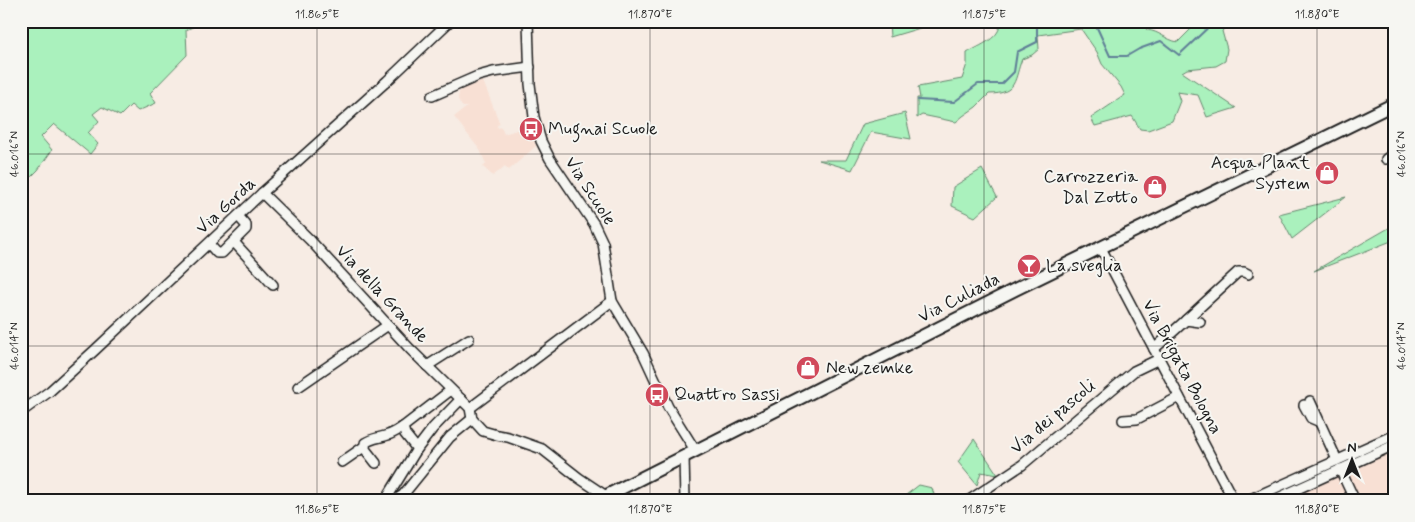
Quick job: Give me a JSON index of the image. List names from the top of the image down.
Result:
{
  "streets": {
    "main road": ["Via Culiada"],
    "street": [
      "Via Scuole",
      "Via Gorda",
      "Via della Grande",
      "Via Brigata Bologna",
      "Via dei pascoli"
    ]
  },
  "crossings": [
    ["Via Scuole", "Via Culiada"],
    ["Via Gorda", "Via della Grande"],
    ["Via Culiada", "Via Brigata Bologna"],
    ["Via Brigata Bologna", "Via dei pascoli"]
  ],
  "places": {
    "bus stop": ["Mugnai Scuole", "Quattro Sassi"],
    "shop": ["Acqua Plant System", "Carrozzeria Dal Zotto", "New zemke"],
    "bar": ["La sveglia"]
  },
  "north": "top",
  "coordinates": [
    "11.865°E",
    "11.870°E",
    "11.875°E",
    "11.880°E",
    "46.016°N",
    "46.014°N"
  ]
}
